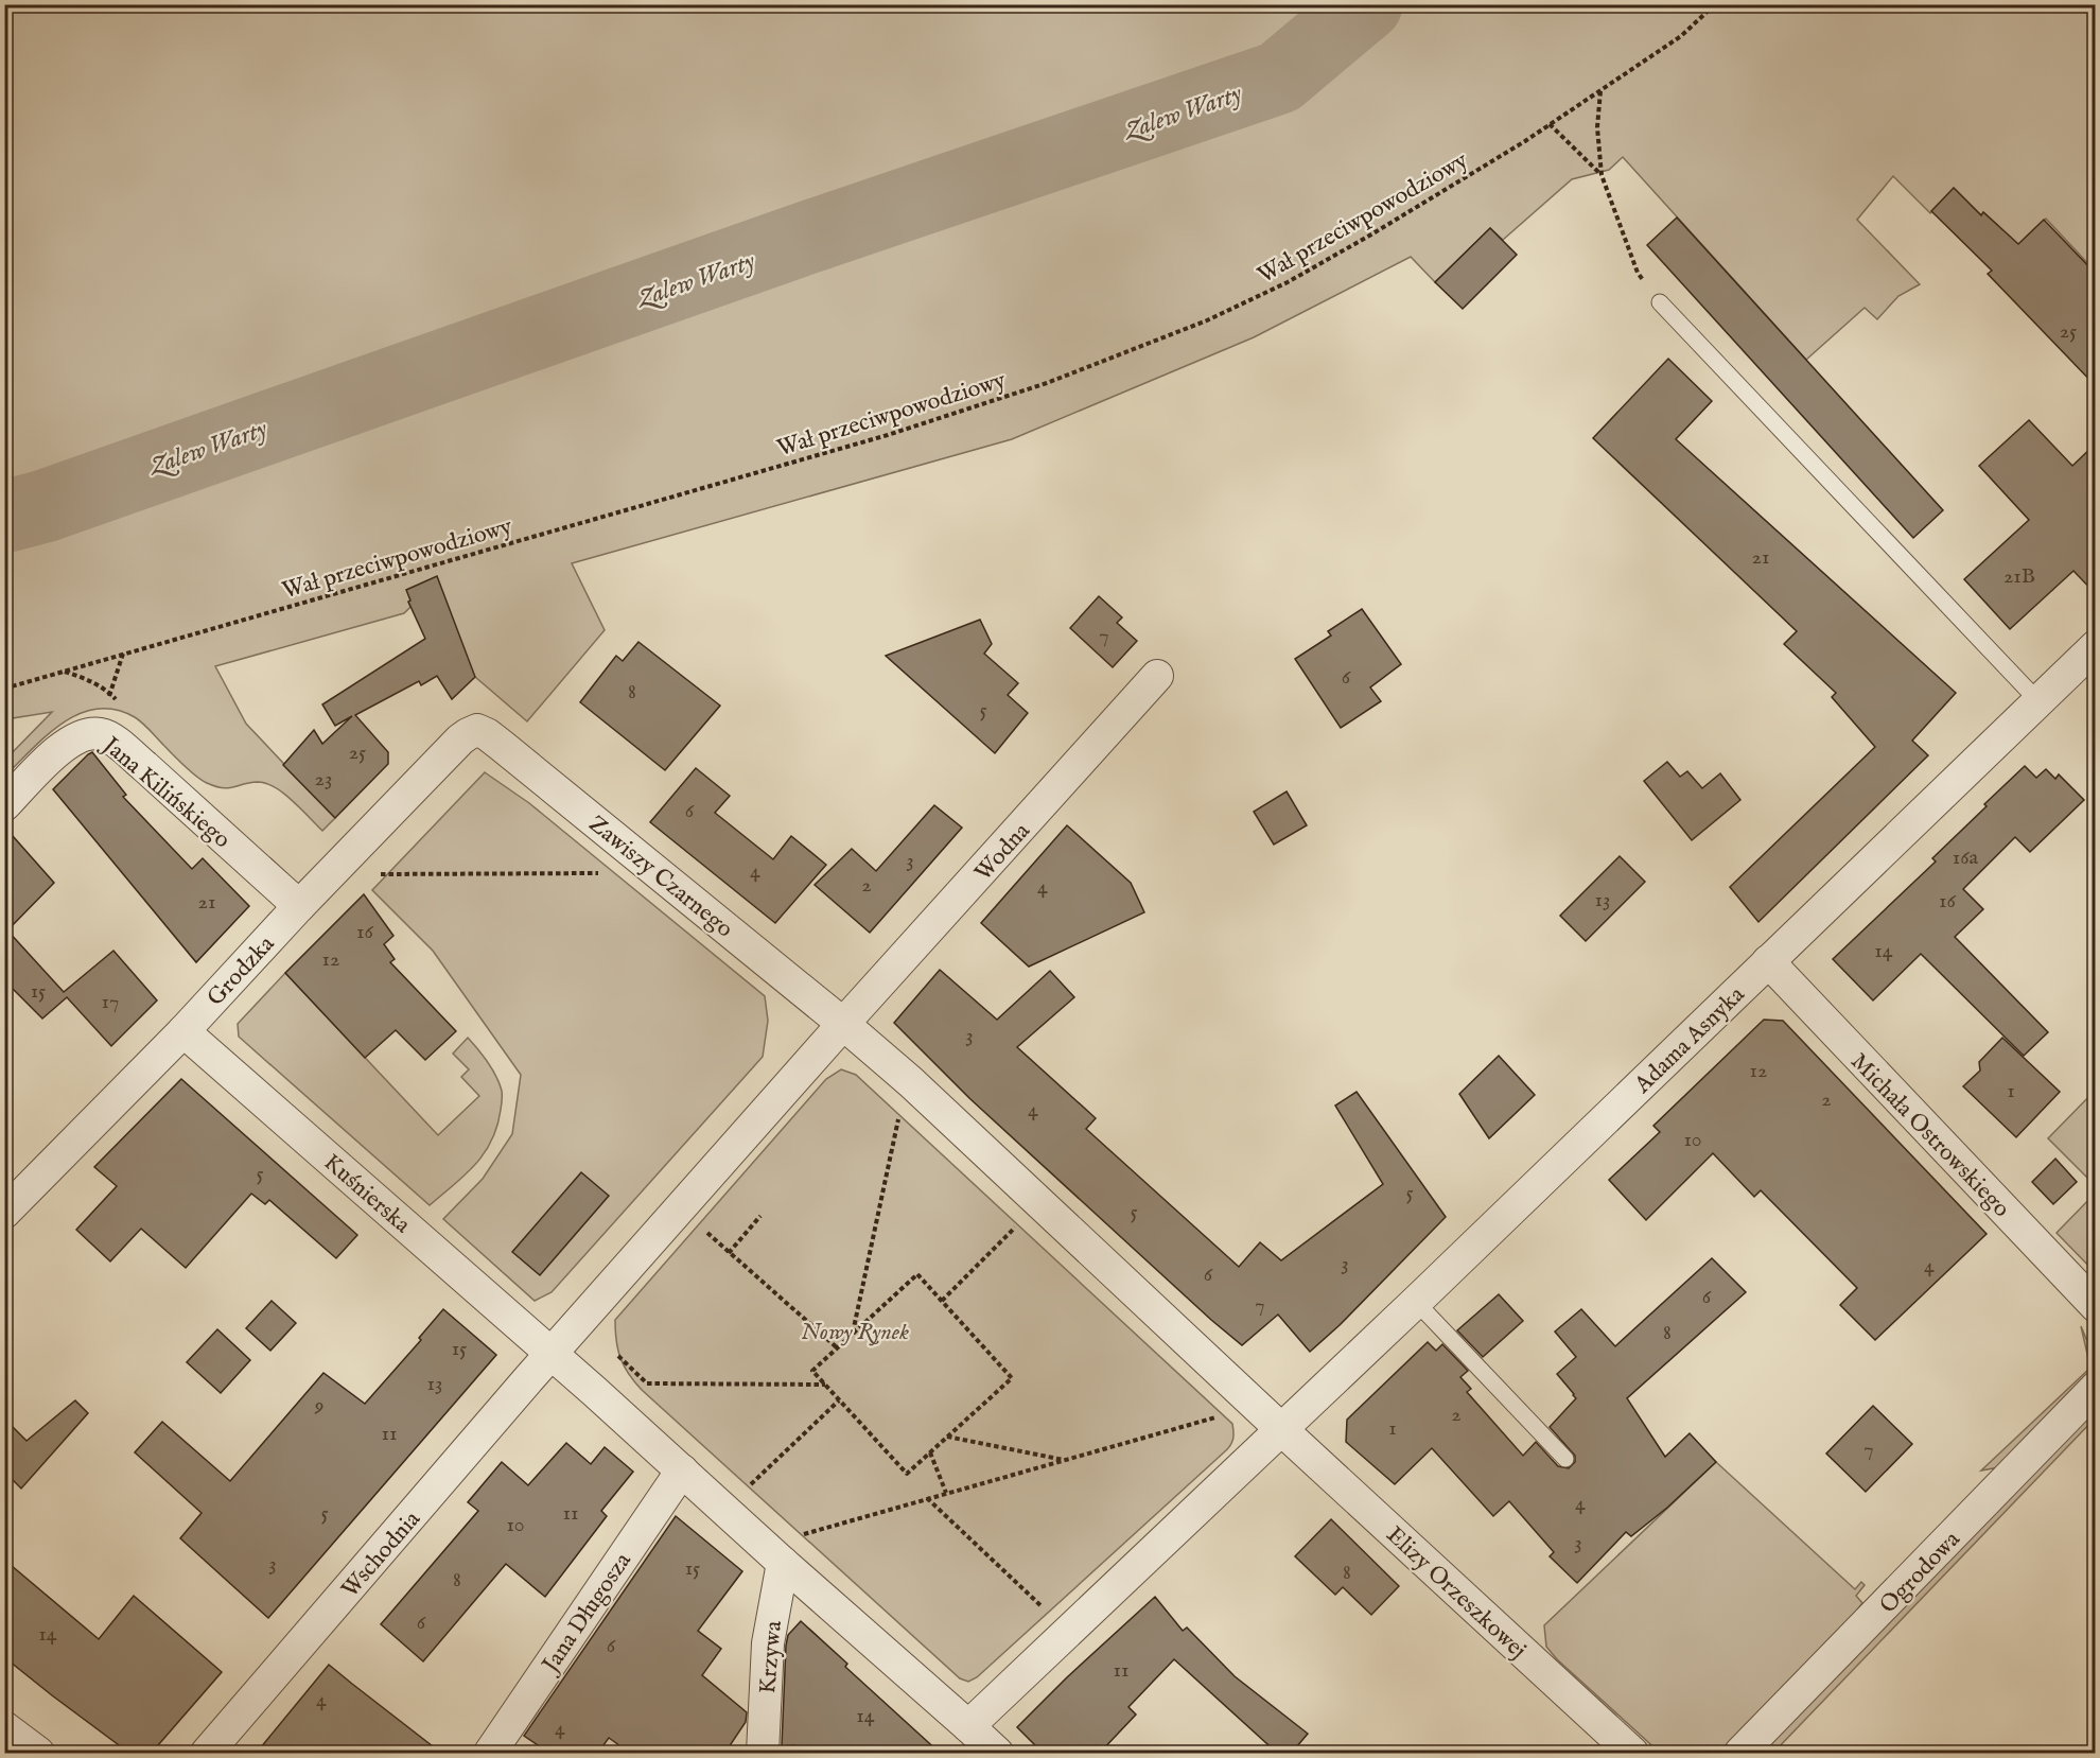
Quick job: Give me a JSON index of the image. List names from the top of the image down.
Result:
{
  "streets": {
    "street": [
      "Jana Kilińskiego",
      "Wodna",
      "Zawiszy Czarnego",
      "Grodzka",
      "Adama Asnyka",
      "Michała Ostrowskiego",
      "Kuśnierska",
      "Wschodnia",
      "Ogrodowa",
      "Elizy Orzeszkowej",
      "Jana Długosza",
      "Krzywa"
    ],
    "path": ["Wał przeciwpowodziowy"]
  },
  "crossings": [
    ["Jana Kilińskiego", "Grodzka"],
    ["Wodna", "Zawiszy Czarnego"],
    ["Zawiszy Czarnego", "Grodzka"],
    ["Grodzka", "Kuśnierska"],
    ["Adama Asnyka", "Michała Ostrowskiego"],
    ["Adama Asnyka", "Elizy Orzeszkowej"],
    ["Kuśnierska", "Wschodnia"]
  ],
  "water": ["Zalew Warty"],
  "parks": ["Nowy Rynek"],
  "house_numbers": [
    "25",
    "21",
    "21B",
    "7",
    "6",
    "8",
    "5",
    "25",
    "23",
    "6",
    "16a",
    "3",
    "4",
    "2",
    "4",
    "13",
    "16",
    "21",
    "16",
    "14",
    "12",
    "15",
    "17",
    "3",
    "12",
    "1",
    "2",
    "4",
    "10",
    "5",
    "5",
    "5",
    "3",
    "4",
    "6",
    "6",
    "7",
    "8",
    "15",
    "13",
    "9",
    "2",
    "1",
    "11",
    "7",
    "4",
    "5",
    "11",
    "10",
    "3",
    "3",
    "15",
    "8",
    "8",
    "6",
    "14",
    "6",
    "11",
    "4",
    "14",
    "4"
  ]
}
